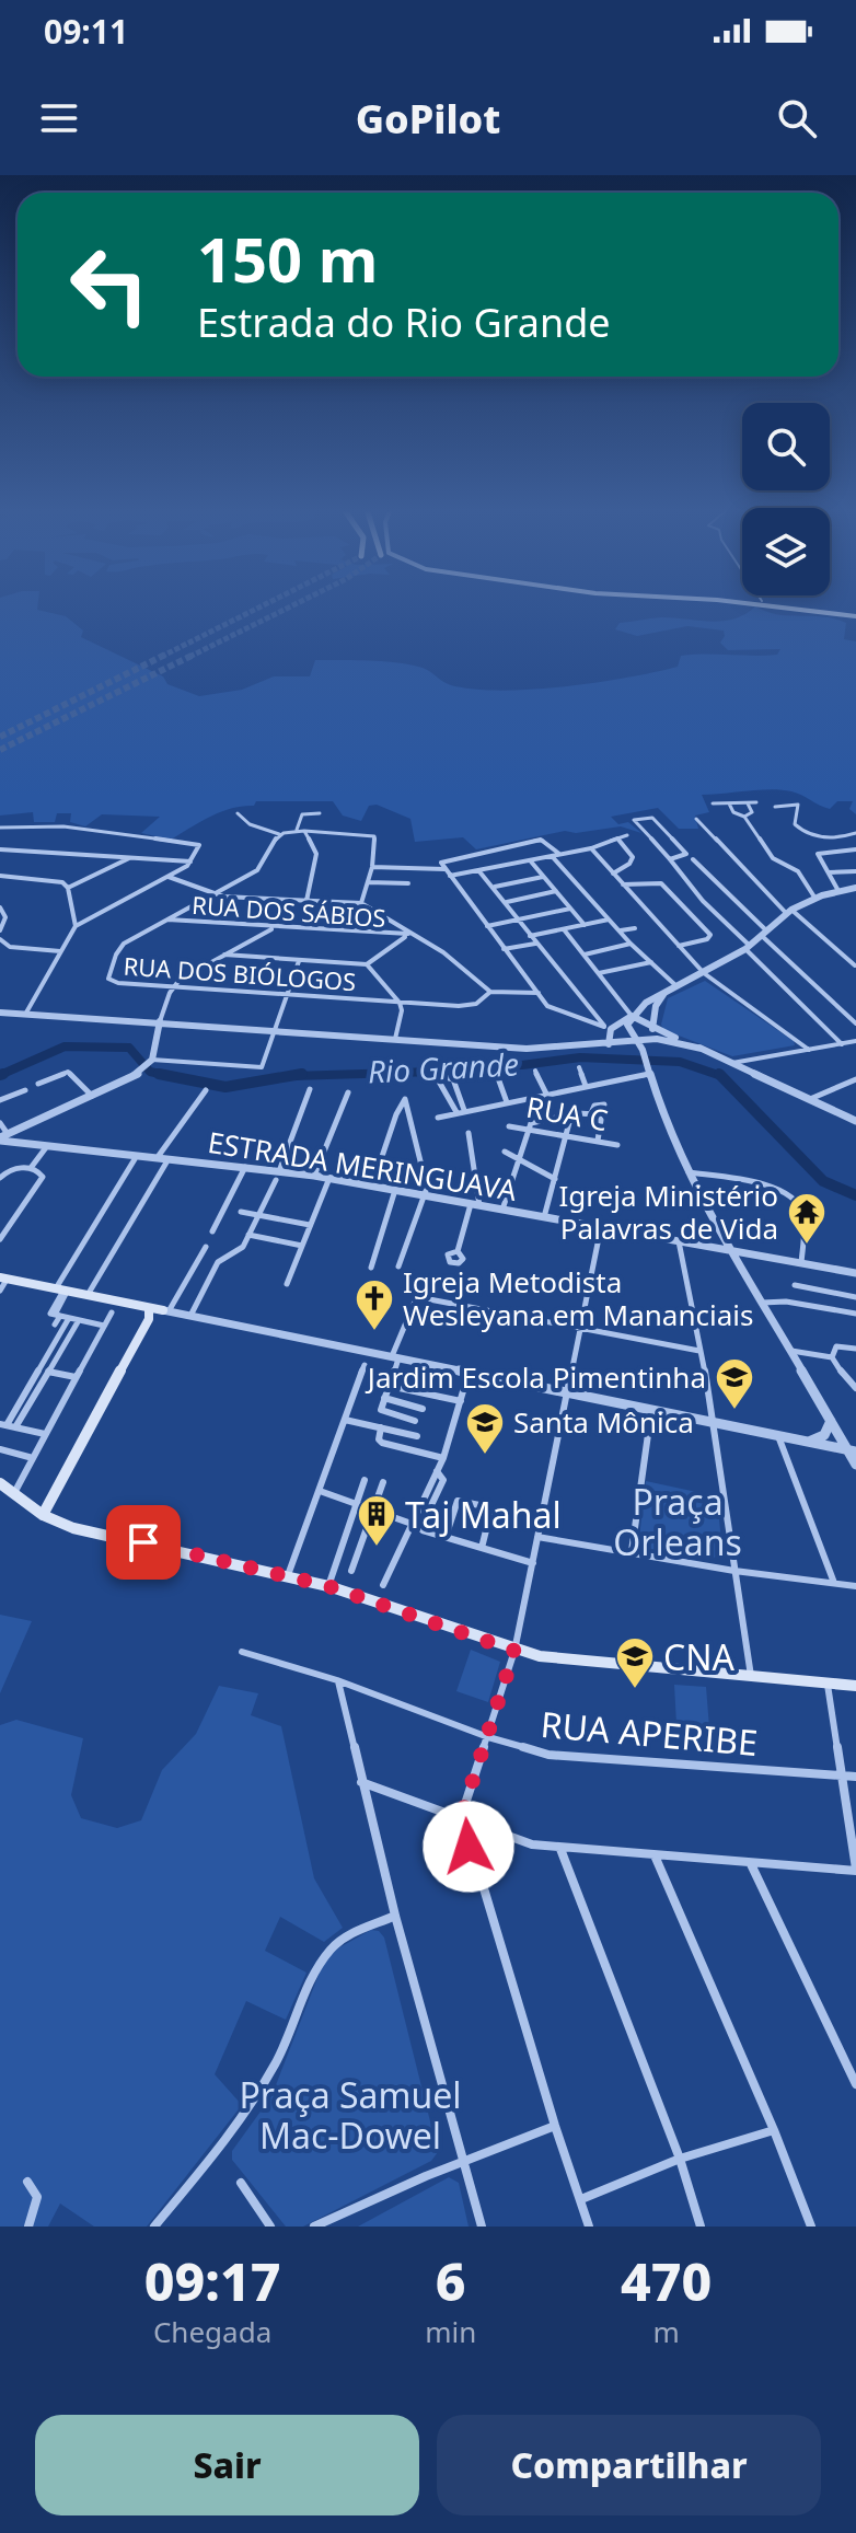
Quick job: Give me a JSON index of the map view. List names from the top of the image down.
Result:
{
  "streets": {
    "street": [
      "RUA DOS SÁBIOS",
      "RUA DOS BIÓLOGOS",
      "RUA C",
      "ESTRADA MERINGUAVA",
      "RUA APERIBE"
    ]
  },
  "crossings": [
    ["RUA DOS SÁBIOS", "RUA DOS BIÓLOGOS"]
  ],
  "water": ["Rio Grande"],
  "parks": ["Praça Orleans", "Praça Samuel Mac-Dowel"],
  "places": {
    "temple": ["Igreja Ministério Palavras de Vida"],
    "church": ["Igreja Metodista Wesleyana em Mananciais"],
    "school or university": ["Jardim Escola Pimentinha", "Santa Mônica", "CNA"],
    "building": ["Taj Mahal"]
  },
  "page": {
    "status": "09:11",
    "header": "GoPilot",
    "turn": ["150 m", "Estrada do Rio Grande"],
    "eta": [
      "09:17",
      "Chegada",
      "6",
      "min",
      "470",
      "m"
    ],
    "buttons": ["Sair", "Compartilhar"]
  }
}
